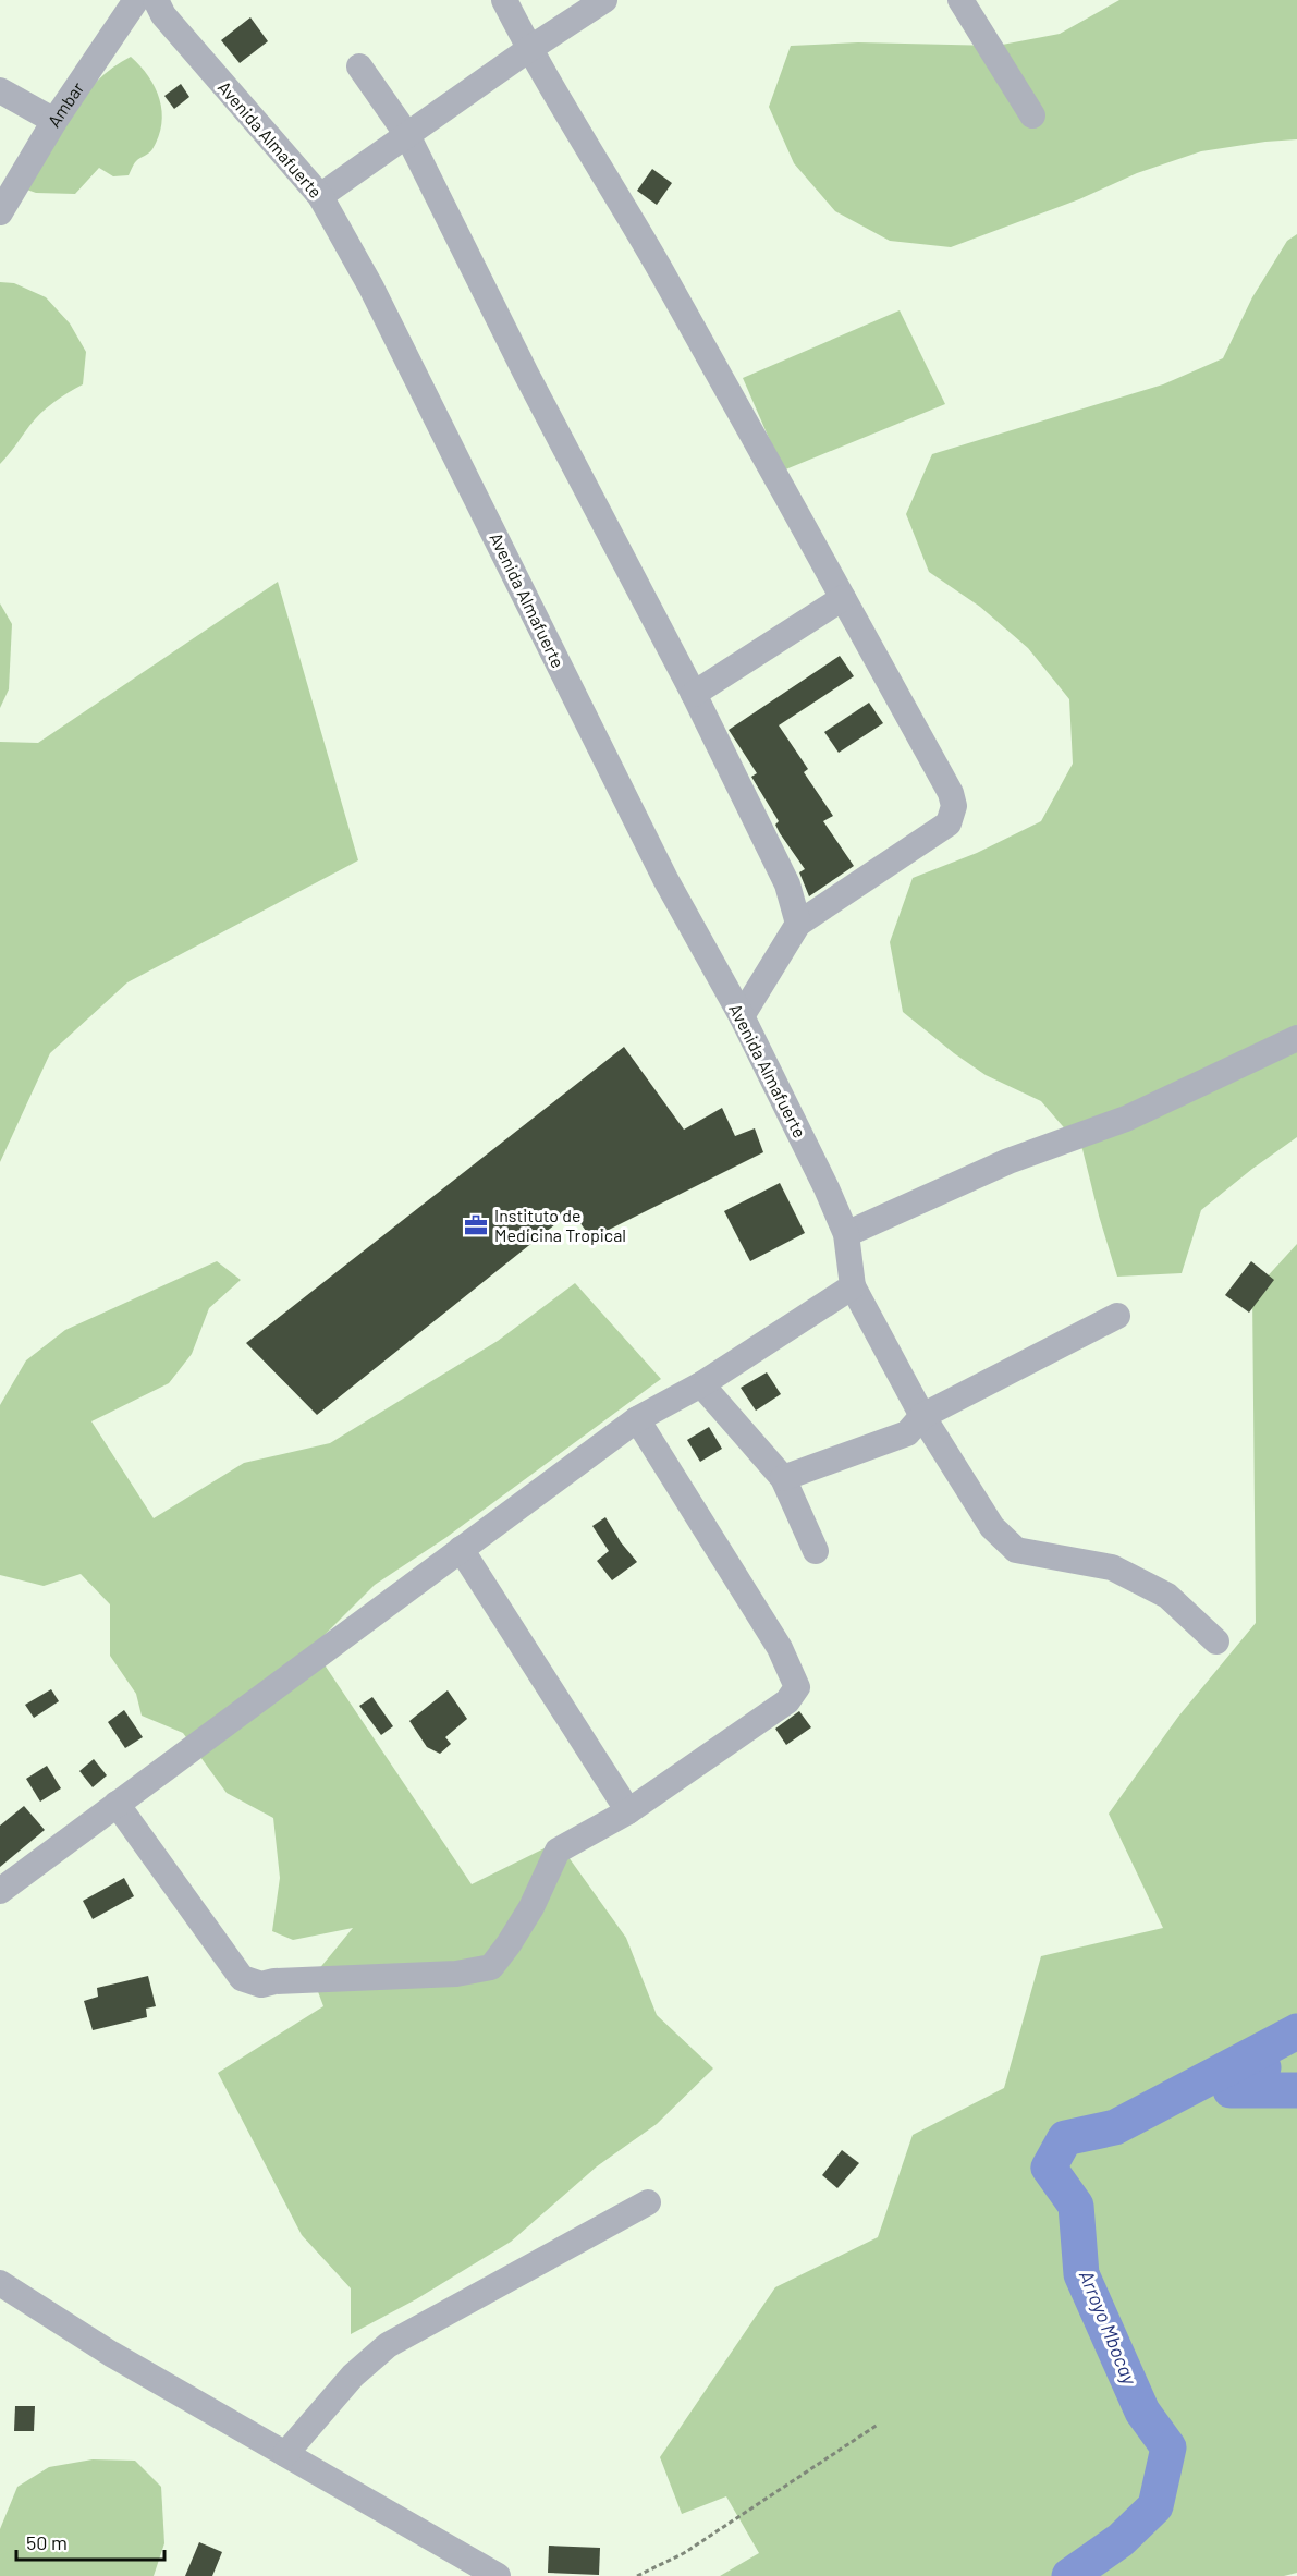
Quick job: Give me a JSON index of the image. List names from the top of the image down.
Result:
{
  "streets": {
    "street": ["Ambar", "Avenida Almafuerte"]
  },
  "water": ["Arroyo Mbocay"],
  "places": {
    "office": ["Instituto de Medicina Tropical"]
  },
  "scale_bar": "50 m"
}
